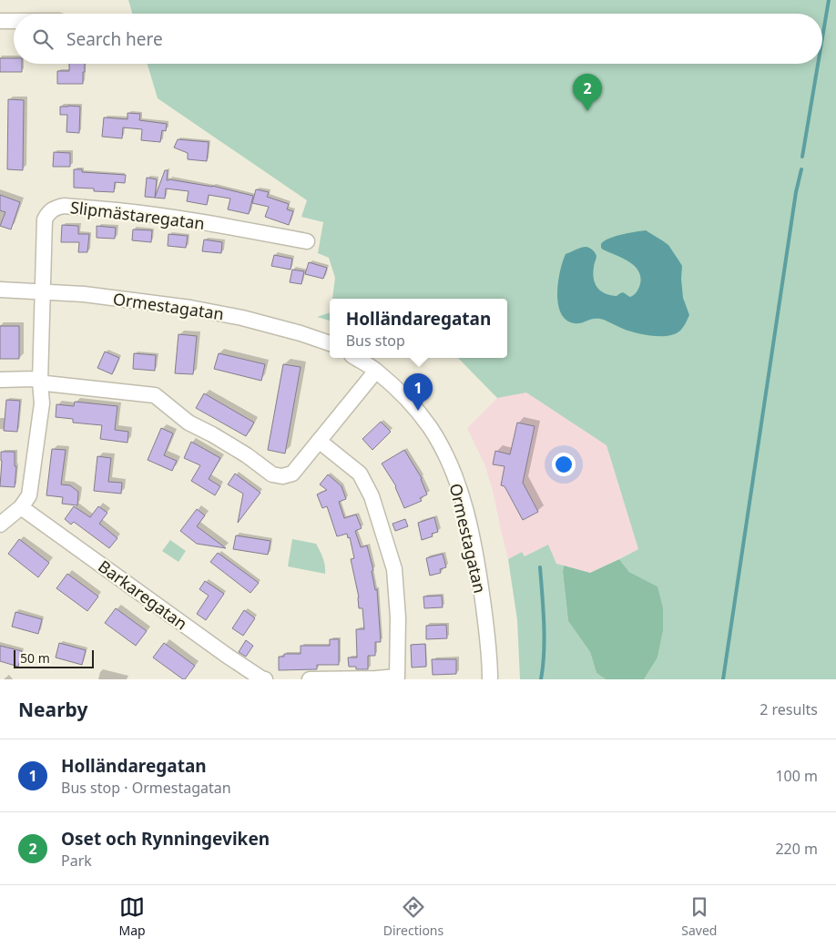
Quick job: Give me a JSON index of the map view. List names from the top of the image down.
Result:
{
  "streets": {
    "street": ["Slipmästaregatan", "Ormestagatan", "Barkaregatan"]
  },
  "crossings": [
    ["Slipmästaregatan", "Ormestagatan"]
  ],
  "scale_bar": "50 m",
  "page": {
    "search": "Search here",
    "pins": ["2", "1"],
    "popup": ["Holländaregatan", "Bus stop"],
    "scale": "50 m",
    "heading": ["Nearby", "2 results"],
    "list": [
      {
        "mark": "1",
        "name": "Holländaregatan",
        "note": "Bus stop · Ormestagatan",
        "value": "100 m"
      },
      {
        "mark": "2",
        "name": "Oset och Rynningeviken",
        "note": "Park",
        "value": "220 m"
      }
    ],
    "nav": ["Map", "Directions", "Saved"]
  }
}
